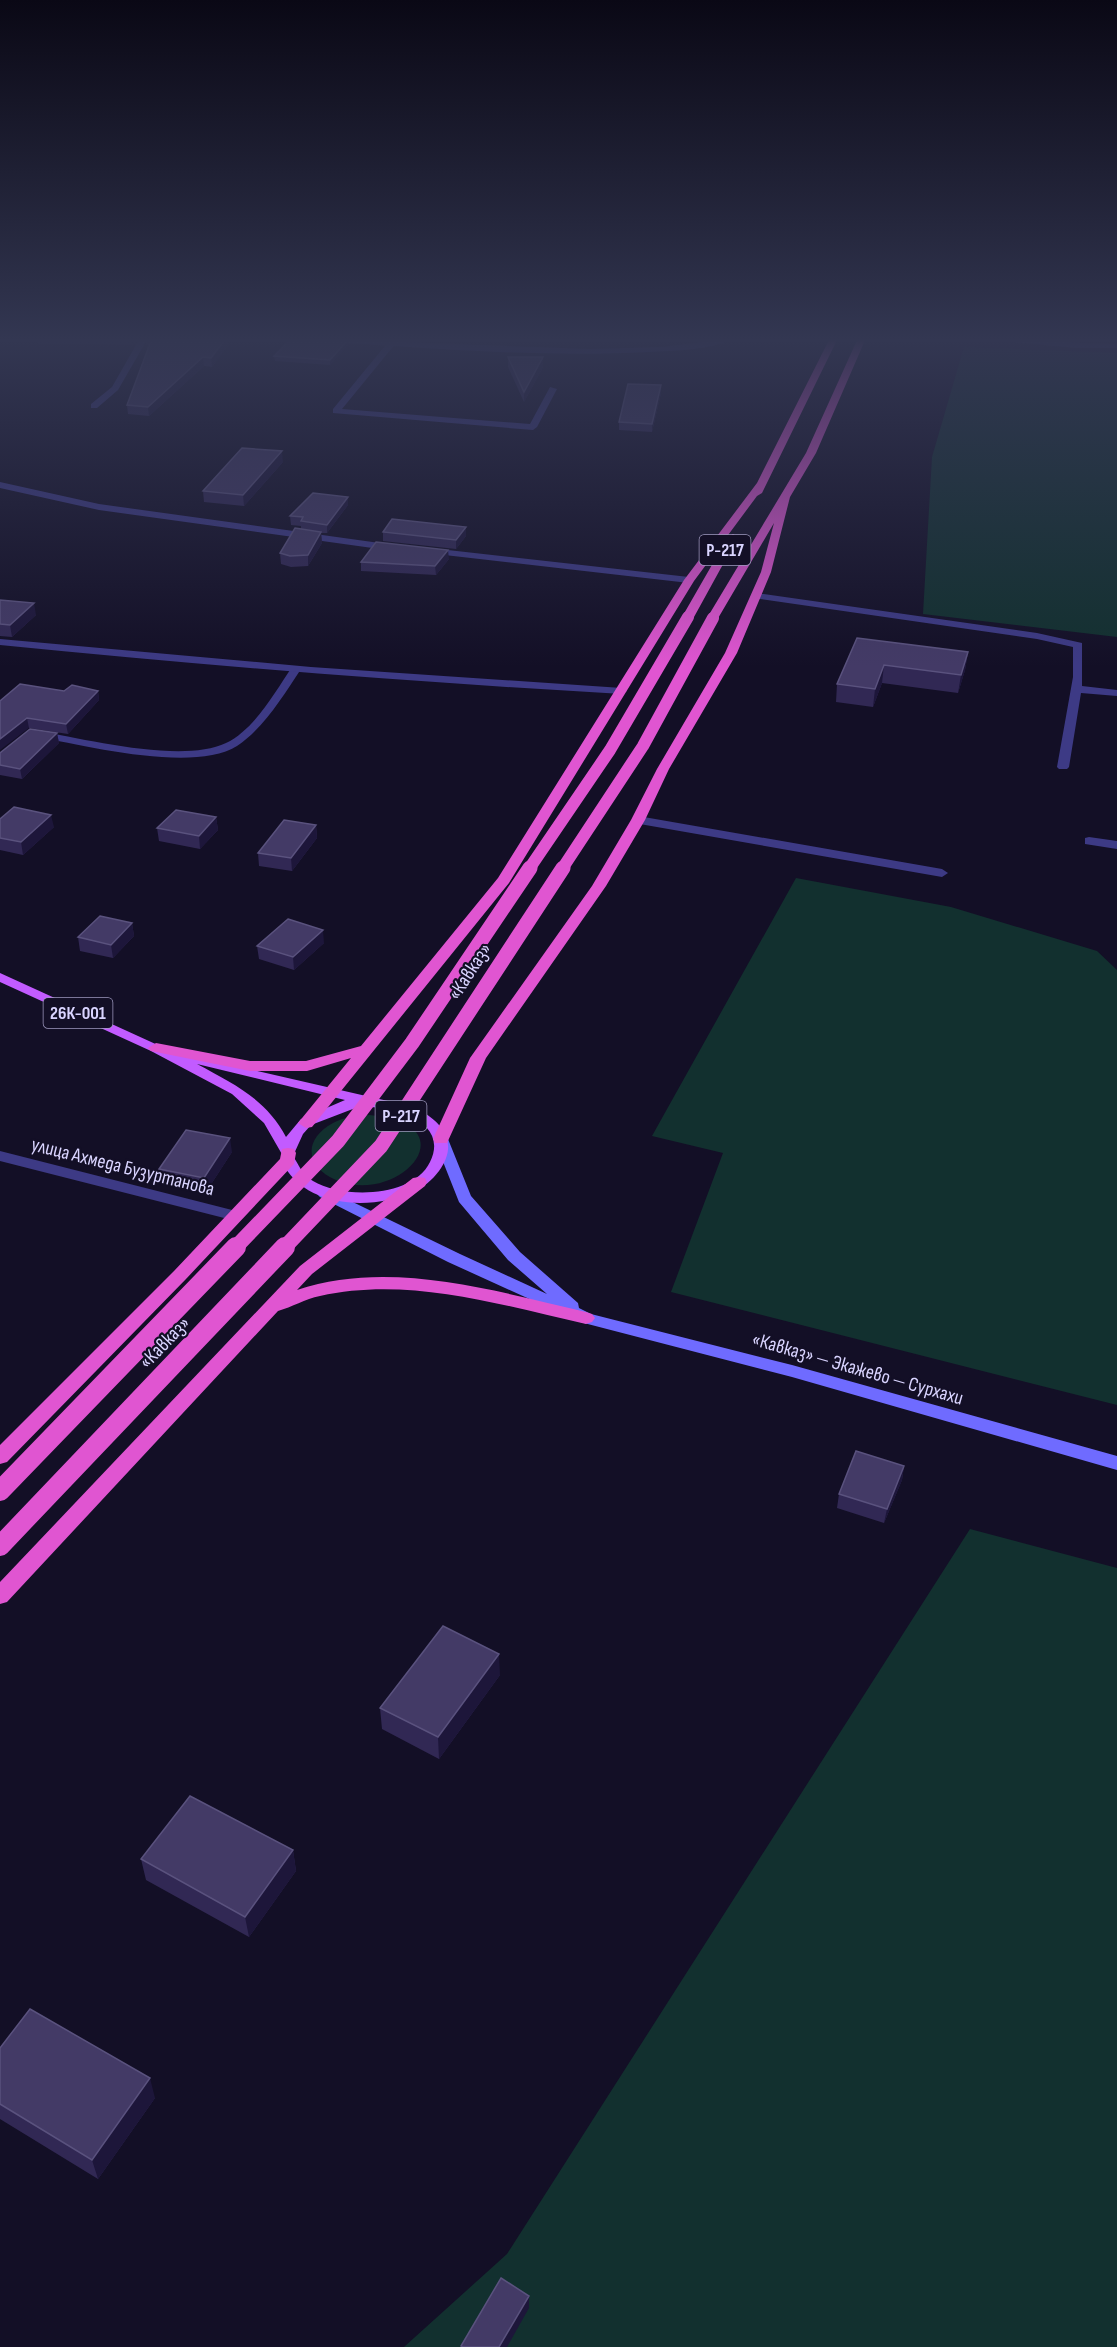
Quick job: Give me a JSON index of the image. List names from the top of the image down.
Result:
{
  "streets": {
    "highway": ["Р-217", "«Кавказ»"],
    "main road": ["26К-001", "«Кавказ» — Экажево — Сурхахи"],
    "street": ["улица Ахмеда Бузуртанова"]
  },
  "crossings": [
    ["Р-217", "«Кавказ»"],
    ["«Кавказ»", "улица Ахмеда Бузуртанова"],
    ["«Кавказ»", "«Кавказ» — Экажево — Сурхахи"]
  ]
}
